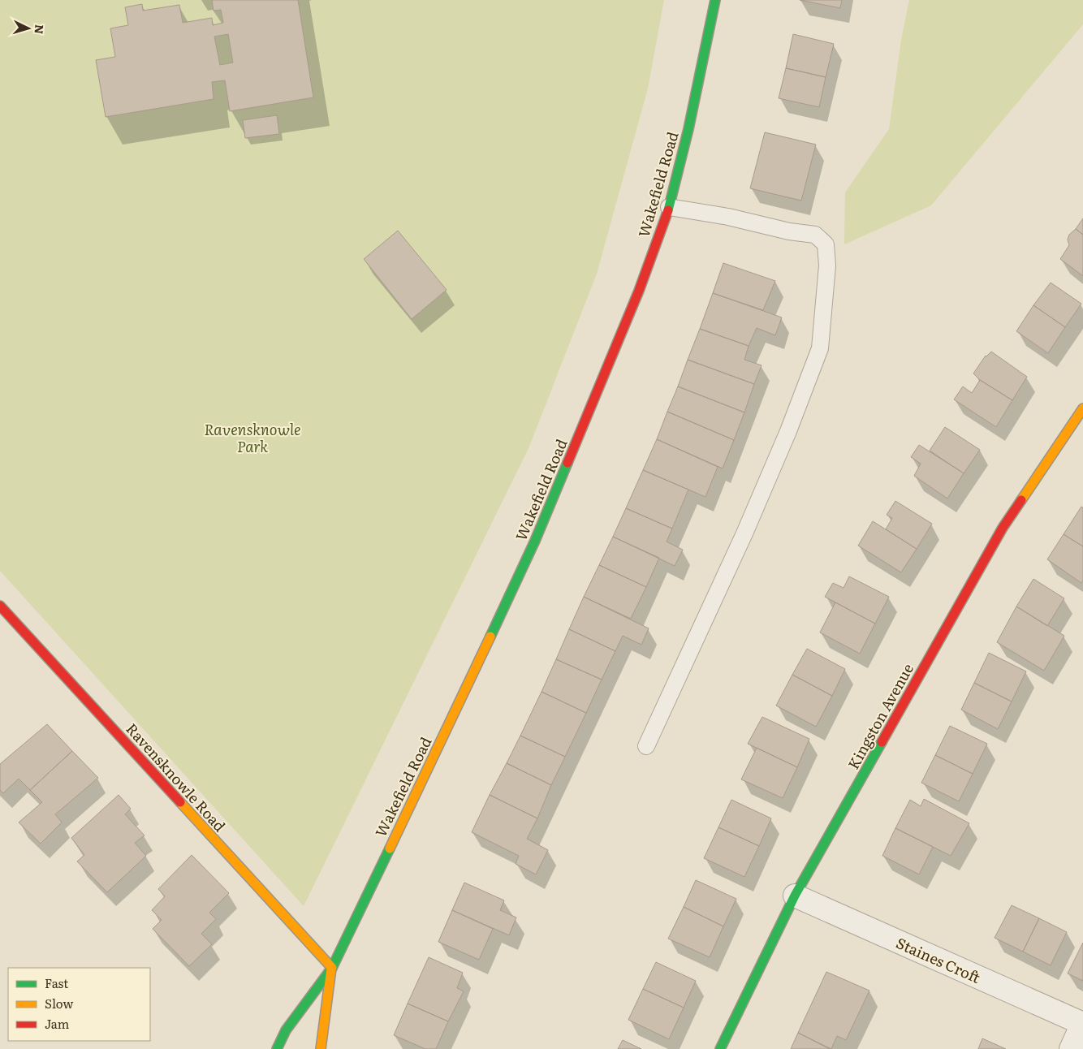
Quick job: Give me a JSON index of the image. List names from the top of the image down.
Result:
{
  "streets": {
    "main road": ["Wakefield Road", "Kingston Avenue", "Ravensknowle Road"],
    "street": ["Staines Croft"]
  },
  "crossings": [
    ["Wakefield Road", "Ravensknowle Road"],
    ["Kingston Avenue", "Staines Croft"]
  ],
  "parks": ["Ravensknowle Park"],
  "legend": ["Fast", "Slow", "Jam"],
  "north": "right"
}
